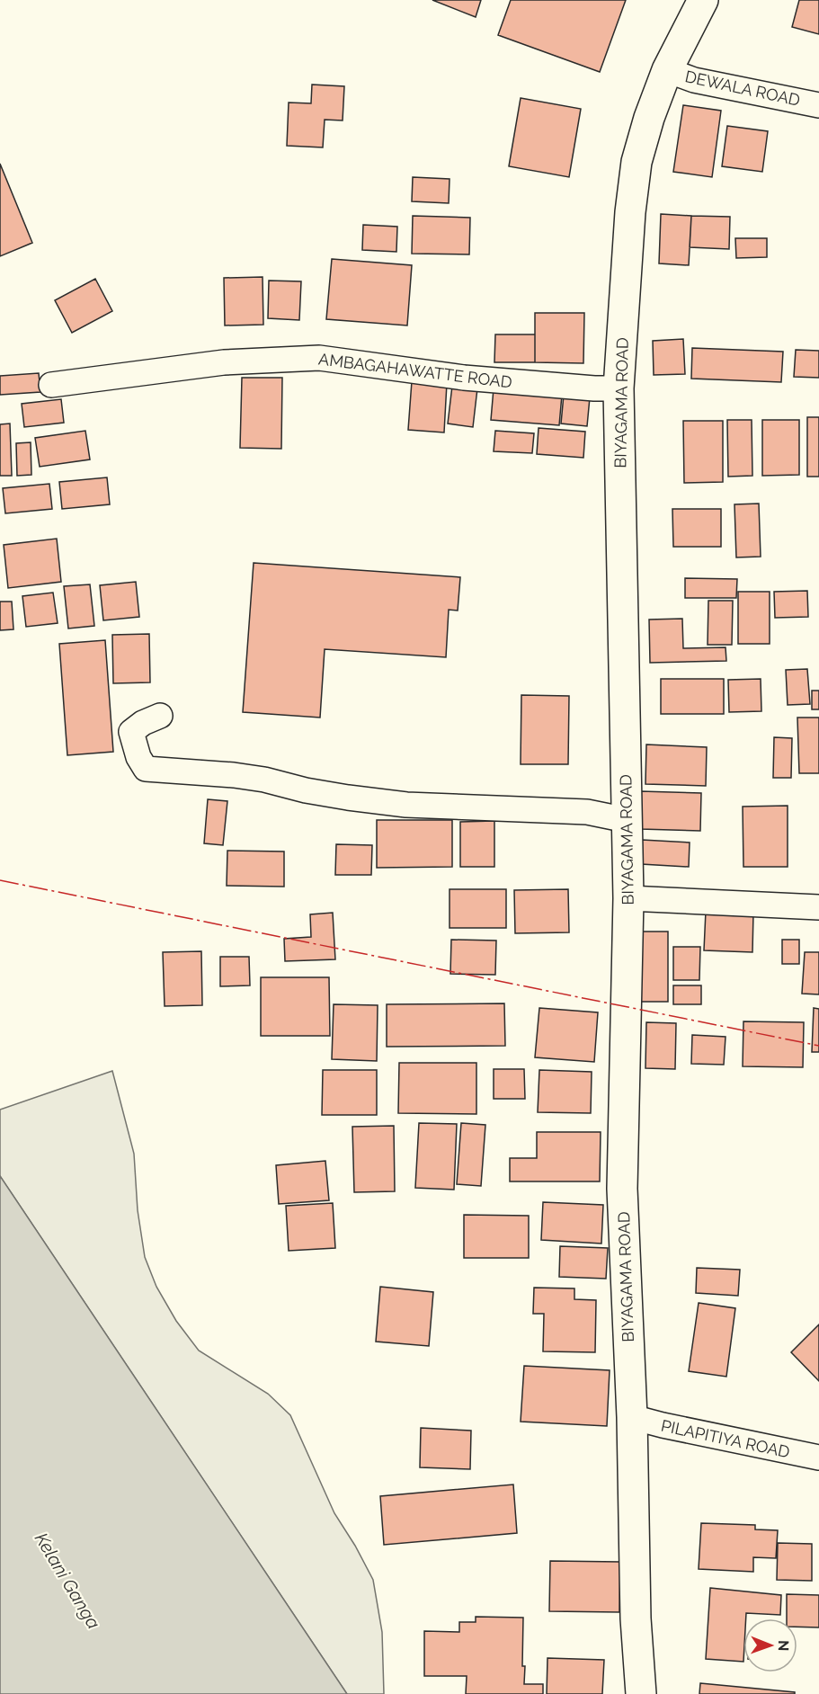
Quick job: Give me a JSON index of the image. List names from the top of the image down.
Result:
{
  "streets": {
    "main road": ["BIYAGAMA ROAD"],
    "street": ["DEWALA ROAD", "AMBAGAHAWATTE ROAD", "PILAPITIYA ROAD"]
  },
  "crossings": [
    ["DEWALA ROAD", "BIYAGAMA ROAD"],
    ["AMBAGAHAWATTE ROAD", "BIYAGAMA ROAD"],
    ["BIYAGAMA ROAD", "PILAPITIYA ROAD"]
  ],
  "water": ["Kelani Ganga"],
  "north": "right"
}
